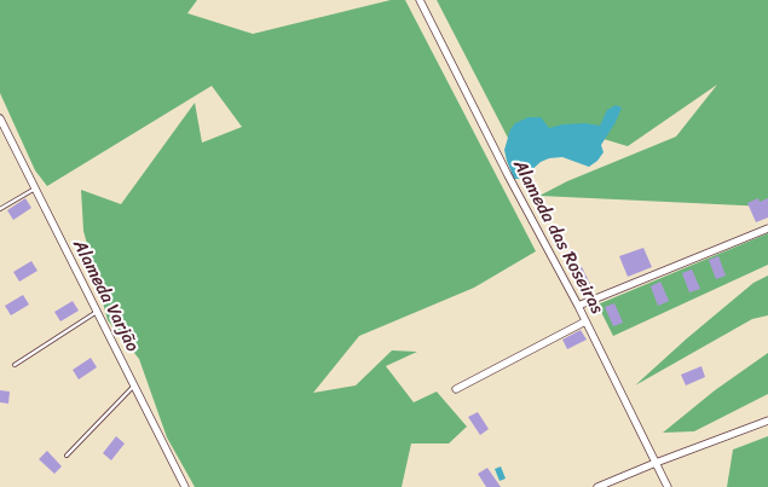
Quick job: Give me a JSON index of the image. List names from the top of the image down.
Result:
{
  "streets": {
    "street": ["Alameda das Roseiras", "Alameda Varjão"]
  }
}
